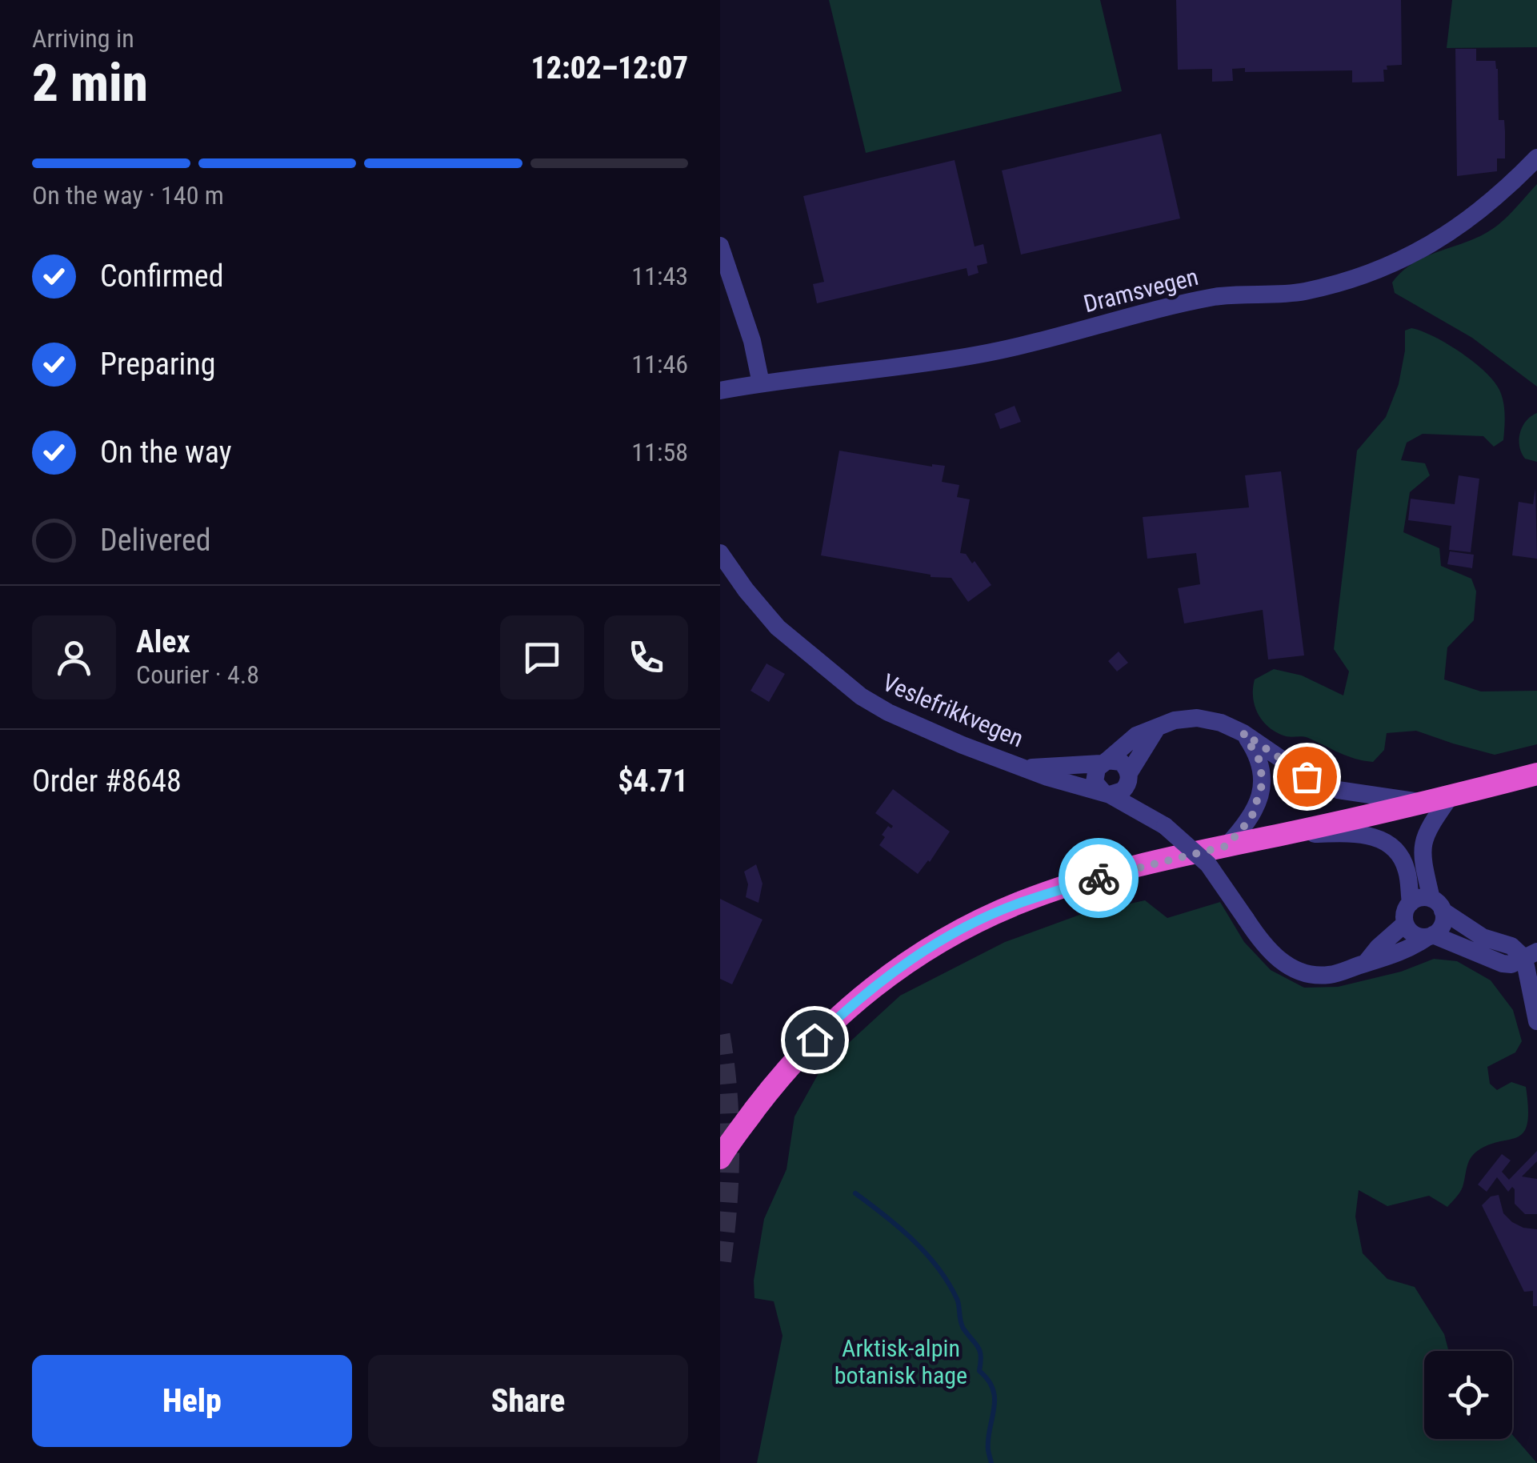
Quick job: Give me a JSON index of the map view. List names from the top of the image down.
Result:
{
  "streets": {
    "street": ["Dramsvegen", "Veslefrikkvegen"]
  },
  "parks": ["Arktisk-alpin botanisk hage"],
  "page": {
    "heading": ["2 min", "Arriving in", "12:02–12:07"],
    "panel": [
      "Alex",
      "Courier · 4.8",
      "Order #8648",
      "$4.71"
    ],
    "bar": "On the way · 140 m",
    "list": [
      ["Confirmed", "11:43"],
      ["Preparing", "11:46"],
      ["On the way", "11:58"],
      "Delivered"
    ],
    "buttons": ["Help", "Share"]
  }
}
